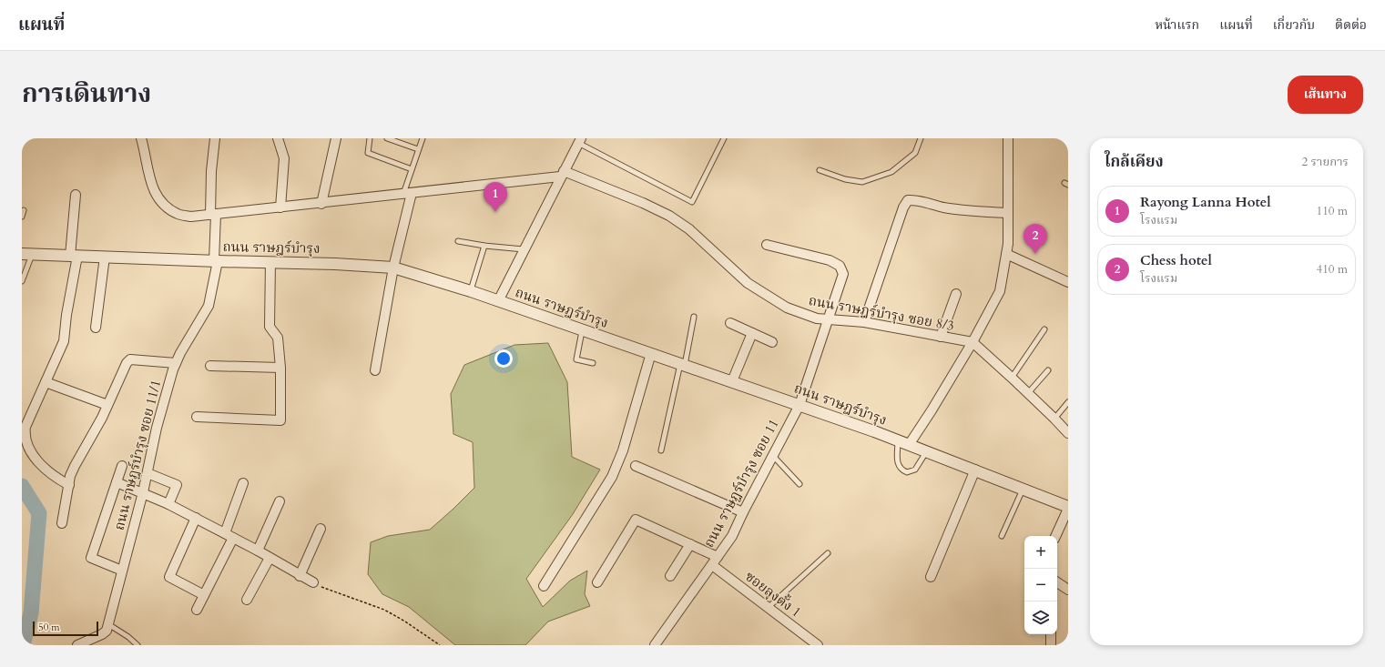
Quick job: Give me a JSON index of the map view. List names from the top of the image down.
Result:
{
  "streets": {
    "street": [
      "ถนน ราษฎร์บำรุง",
      "ถนน ราษฎร์บำรุง ซอย 8/3",
      "ถนน ราษฎร์บำรุง ซอย 11/1",
      "ถนน ราษฎร์บำรุง ซอย 11",
      "ซอยลุงตั้ง 1"
    ]
  },
  "crossings": [
    ["ถนน ราษฎร์บำรุง", "ถนน ราษฎร์บำรุง ซอย 11/1"],
    ["ถนน ราษฎร์บำรุง", "ถนน ราษฎร์บำรุง ซอย 11"],
    ["ถนน ราษฎร์บำรุง ซอย 8/3", "ถนน ราษฎร์บำรุง ซอย 11"],
    ["ถนน ราษฎร์บำรุง ซอย 11", "ซอยลุงตั้ง 1"]
  ],
  "scale_bar": "50 m",
  "page": {
    "header": "แผนที่",
    "nav": [
      "หน้าแรก",
      "แผนที่",
      "เกี่ยวกับ",
      "ติดต่อ"
    ],
    "title": "การเดินทาง",
    "buttons": "เส้นทาง",
    "heading": ["ใกล้เคียง", "2 รายการ"],
    "pins": ["1", "2"],
    "list": [
      {
        "mark": "1",
        "name": "Rayong Lanna Hotel",
        "note": "โรงแรม",
        "value": "110 m"
      },
      {
        "mark": "2",
        "name": "Chess hotel",
        "note": "โรงแรม",
        "value": "410 m"
      }
    ],
    "map_buttons": ["+", "−"],
    "scale": "50 m"
  }
}
